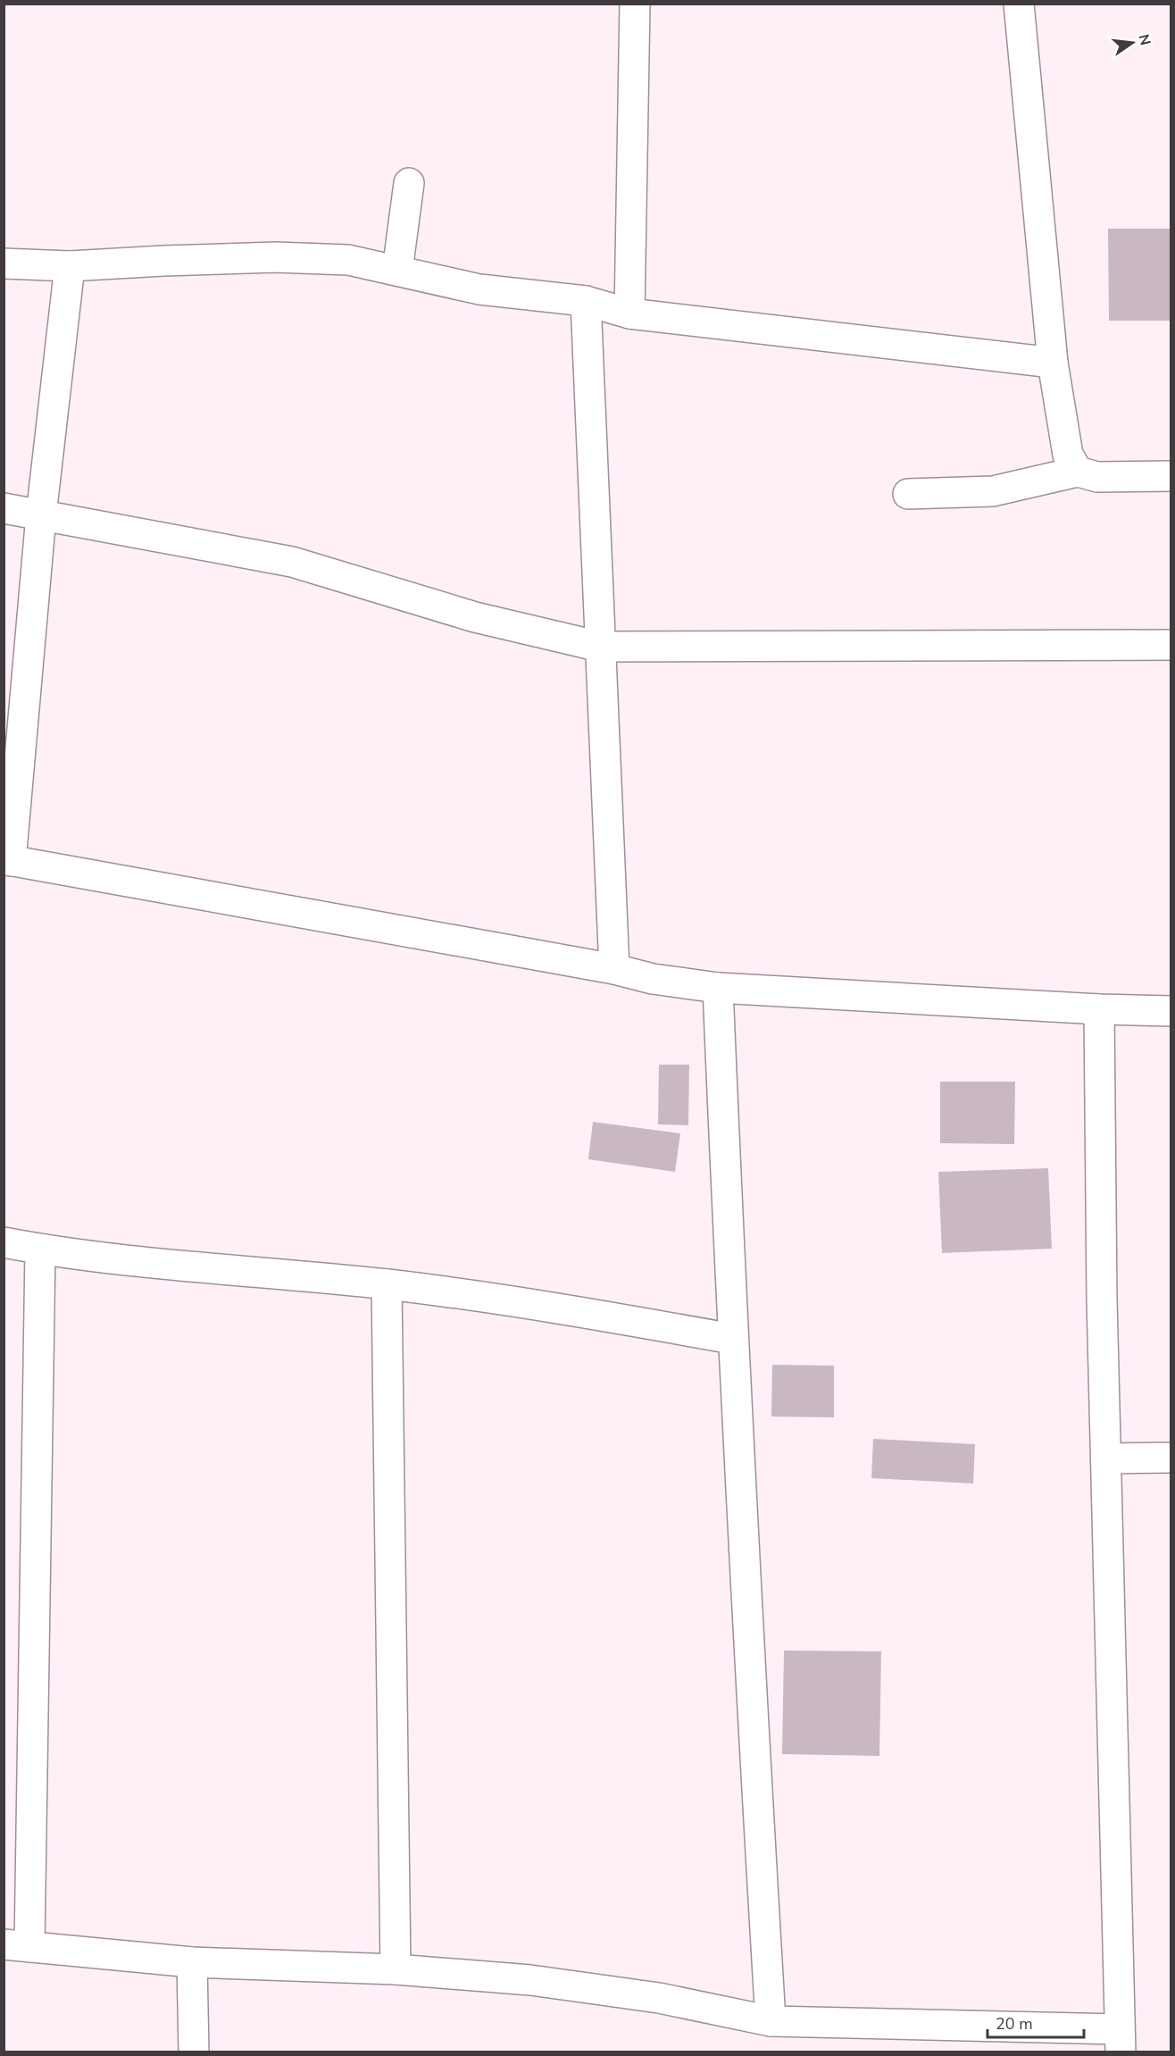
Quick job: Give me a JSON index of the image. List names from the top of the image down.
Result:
{
  "scale_bar": "20 m",
  "north": "right"
}
